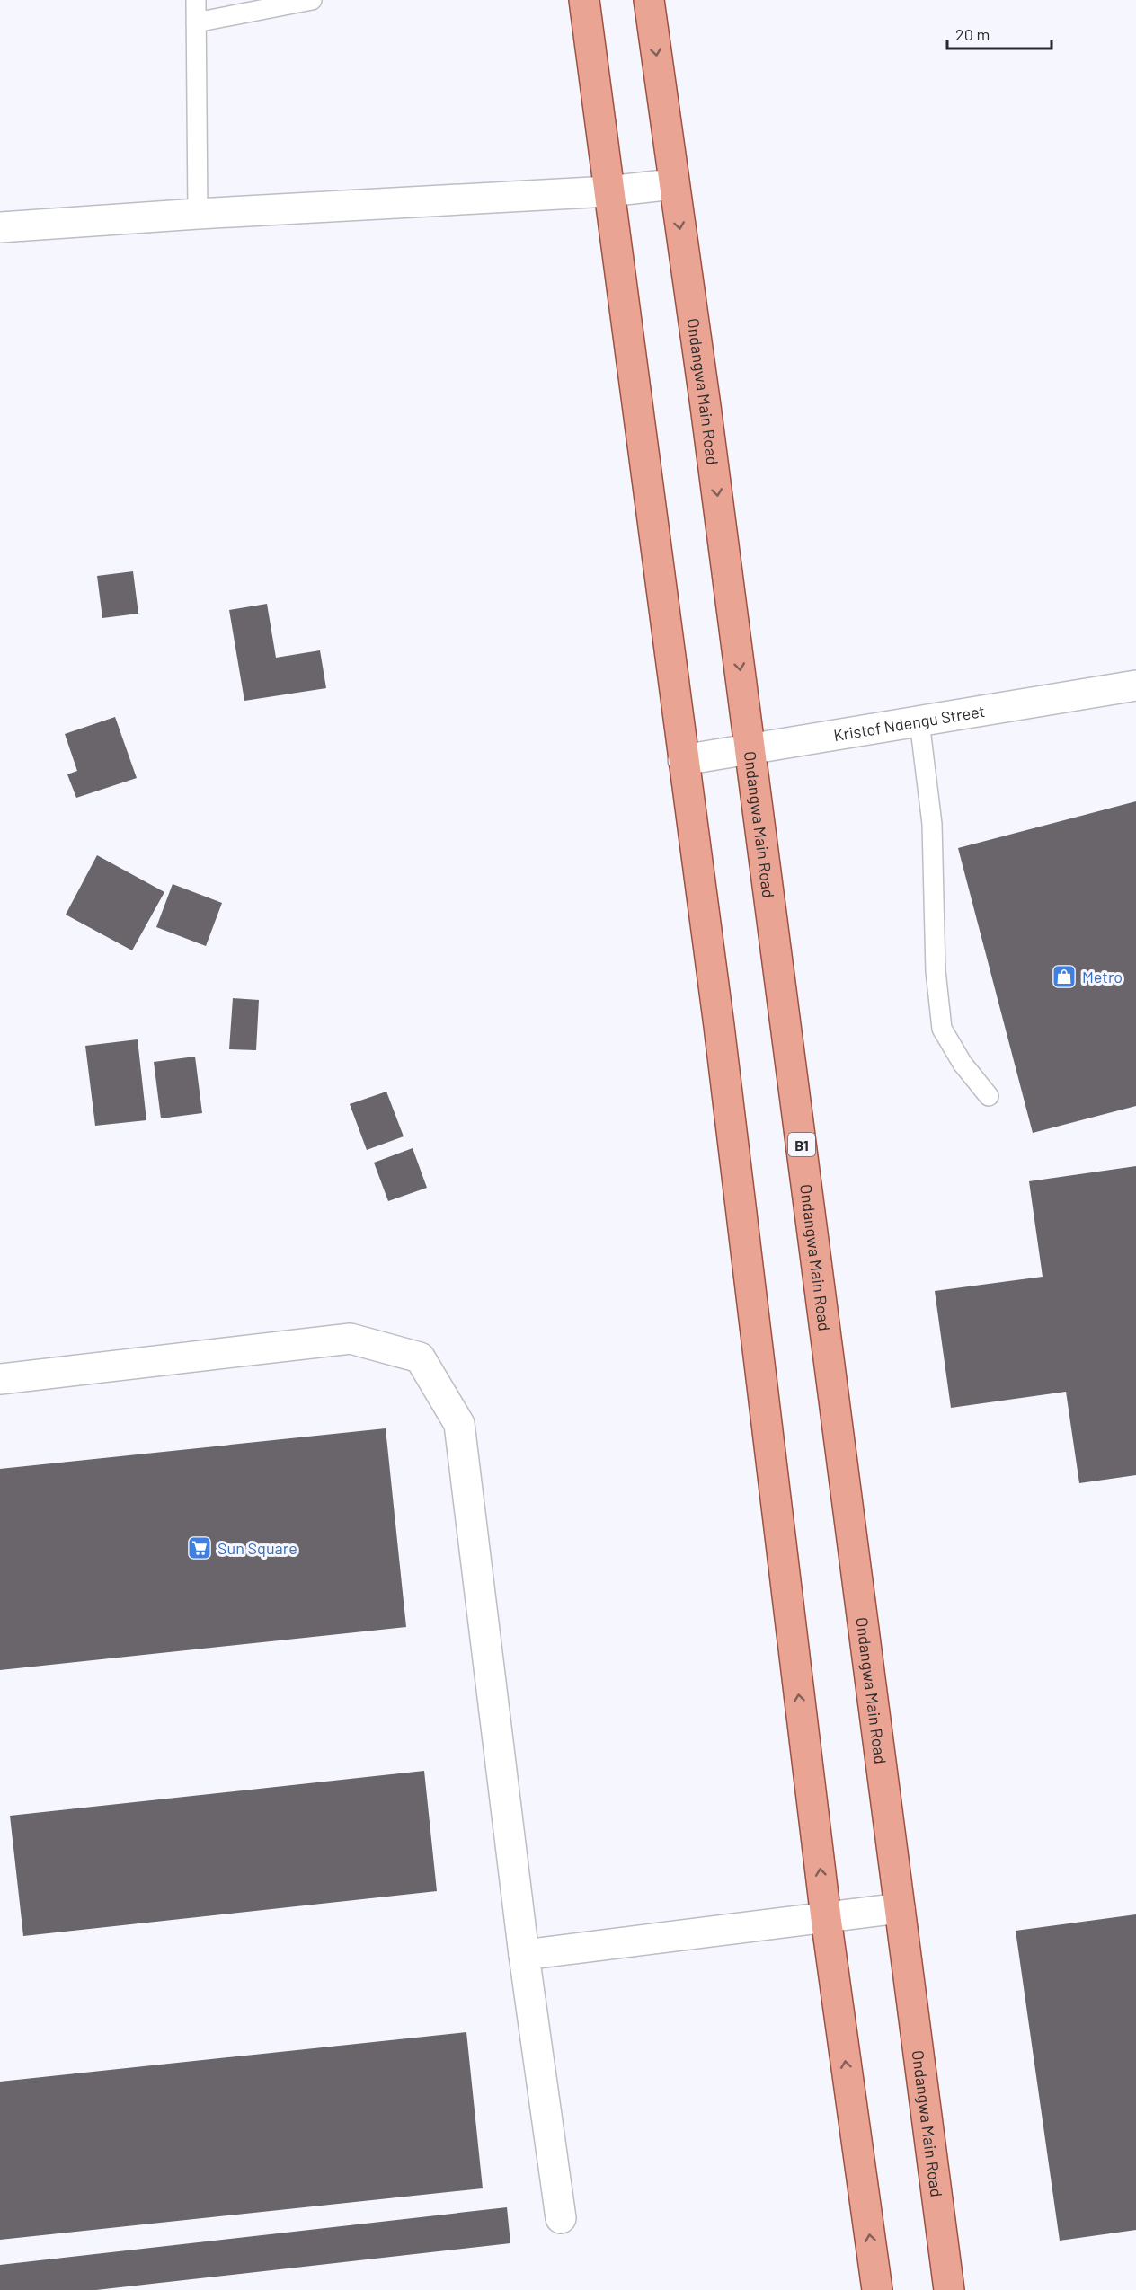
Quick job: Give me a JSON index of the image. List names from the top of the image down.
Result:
{
  "streets": {
    "main road": ["Ondangwa Main Road", "B1"],
    "street": ["Kristof Ndengu Street"]
  },
  "crossings": [
    ["Ondangwa Main Road", "Kristof Ndengu Street"]
  ],
  "places": {
    "shop": ["Metro"],
    "supermarket": ["Sun Square"]
  },
  "scale_bar": "20 m"
}
